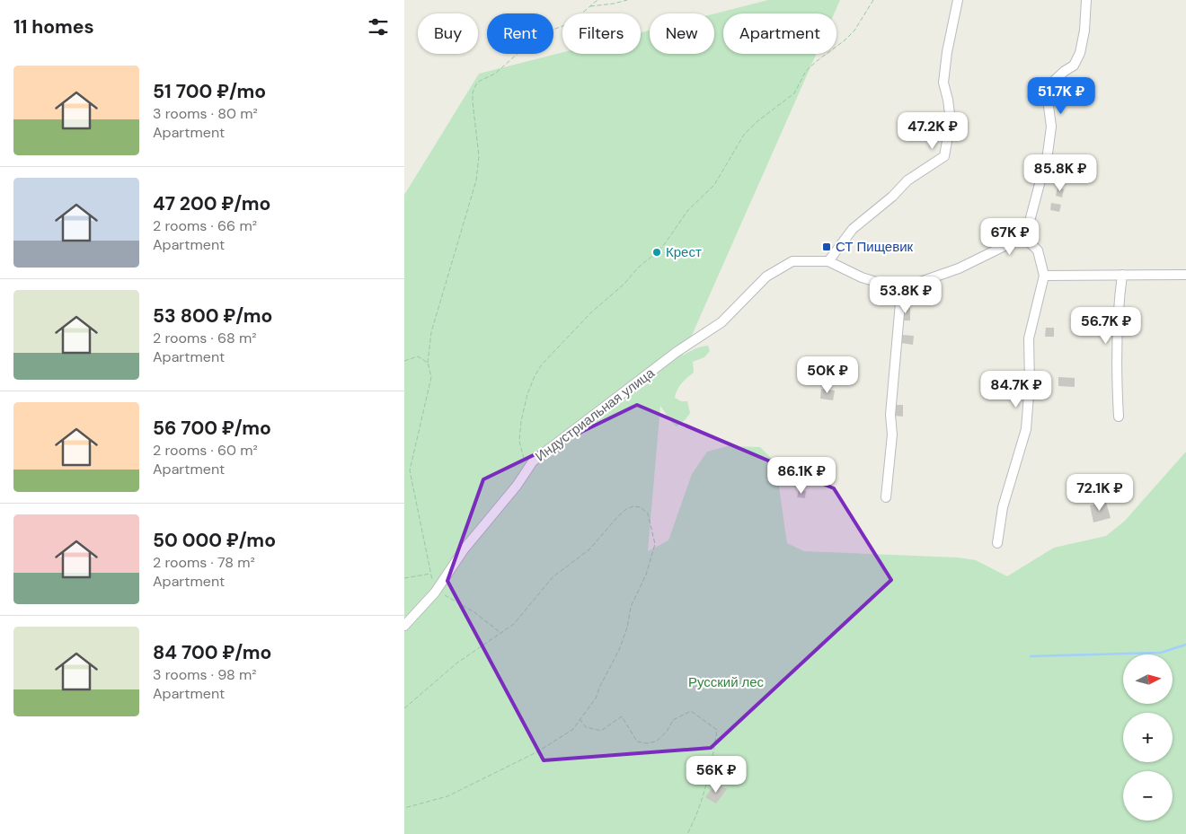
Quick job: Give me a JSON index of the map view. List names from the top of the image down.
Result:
{
  "streets": {
    "street": ["Индустриальная улица"]
  },
  "parks": ["Русский лес"],
  "places": {
    "transit": ["СТ Пищевик"],
    "other": ["Крест"]
  },
  "north": "right",
  "page": {
    "heading": "11 homes",
    "chip": [
      "Buy",
      "Rent",
      "Filters",
      "New",
      "Apartment"
    ],
    "list": [
      {
        "name": "51 700 ₽/mo",
        "note": "3 rooms · 80 m² · Apartment"
      },
      {
        "name": "47 200 ₽/mo",
        "note": "2 rooms · 66 m² · Apartment"
      },
      {
        "name": "53 800 ₽/mo",
        "note": "2 rooms · 68 m² · Apartment"
      },
      {
        "name": "56 700 ₽/mo",
        "note": "2 rooms · 60 m² · Apartment"
      },
      {
        "name": "50 000 ₽/mo",
        "note": "2 rooms · 78 m² · Apartment"
      },
      {
        "name": "84 700 ₽/mo",
        "note": "3 rooms · 98 m² · Apartment"
      }
    ],
    "price": [
      "51.7K ₽",
      "47.2K ₽",
      "85.8K ₽",
      "67K ₽",
      "53.8K ₽",
      "56.7K ₽",
      "50K ₽",
      "84.7K ₽",
      "86.1K ₽",
      "72.1K ₽",
      "56K ₽"
    ],
    "map_buttons": ["+", "−"]
  }
}
